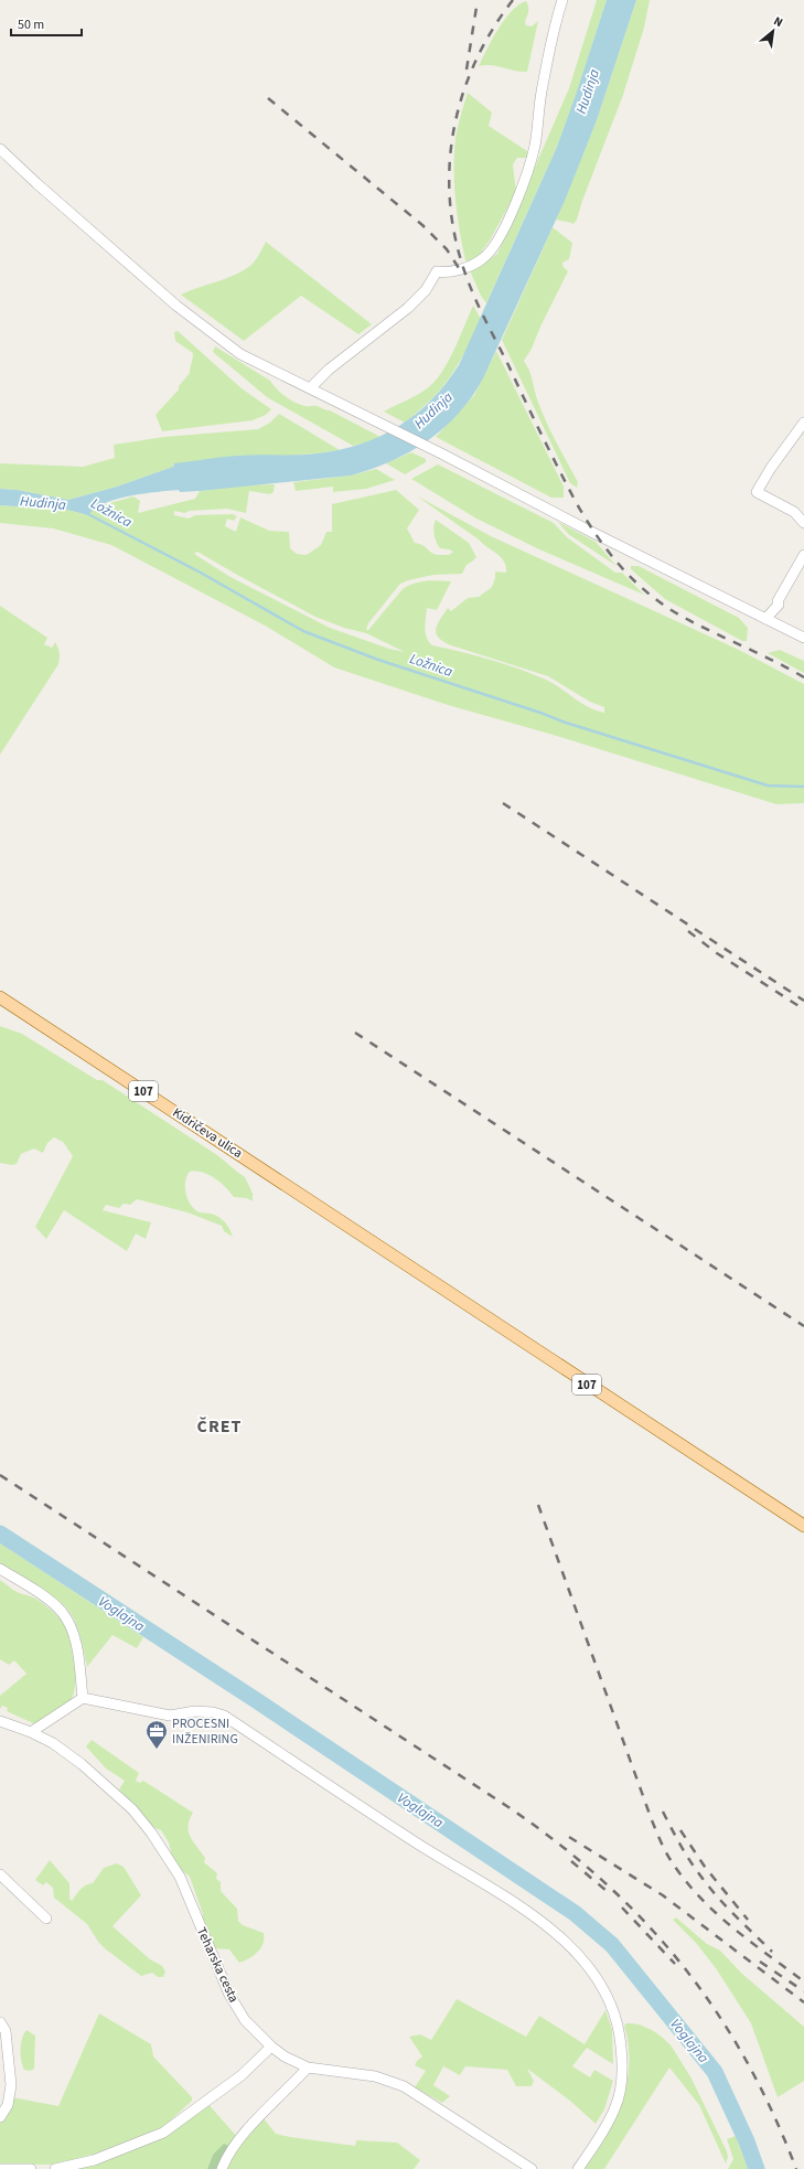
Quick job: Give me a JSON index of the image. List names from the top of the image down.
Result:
{
  "streets": {
    "main road": ["107", "Kidričeva ulica"],
    "street": ["Teharska cesta"]
  },
  "districts": ["ČRET"],
  "water": ["Hudinja", "Ložnica", "Voglajna"],
  "places": {
    "office": ["PROCESNI INŽENIRING"]
  },
  "scale_bar": "50 m",
  "north": "top right"
}
